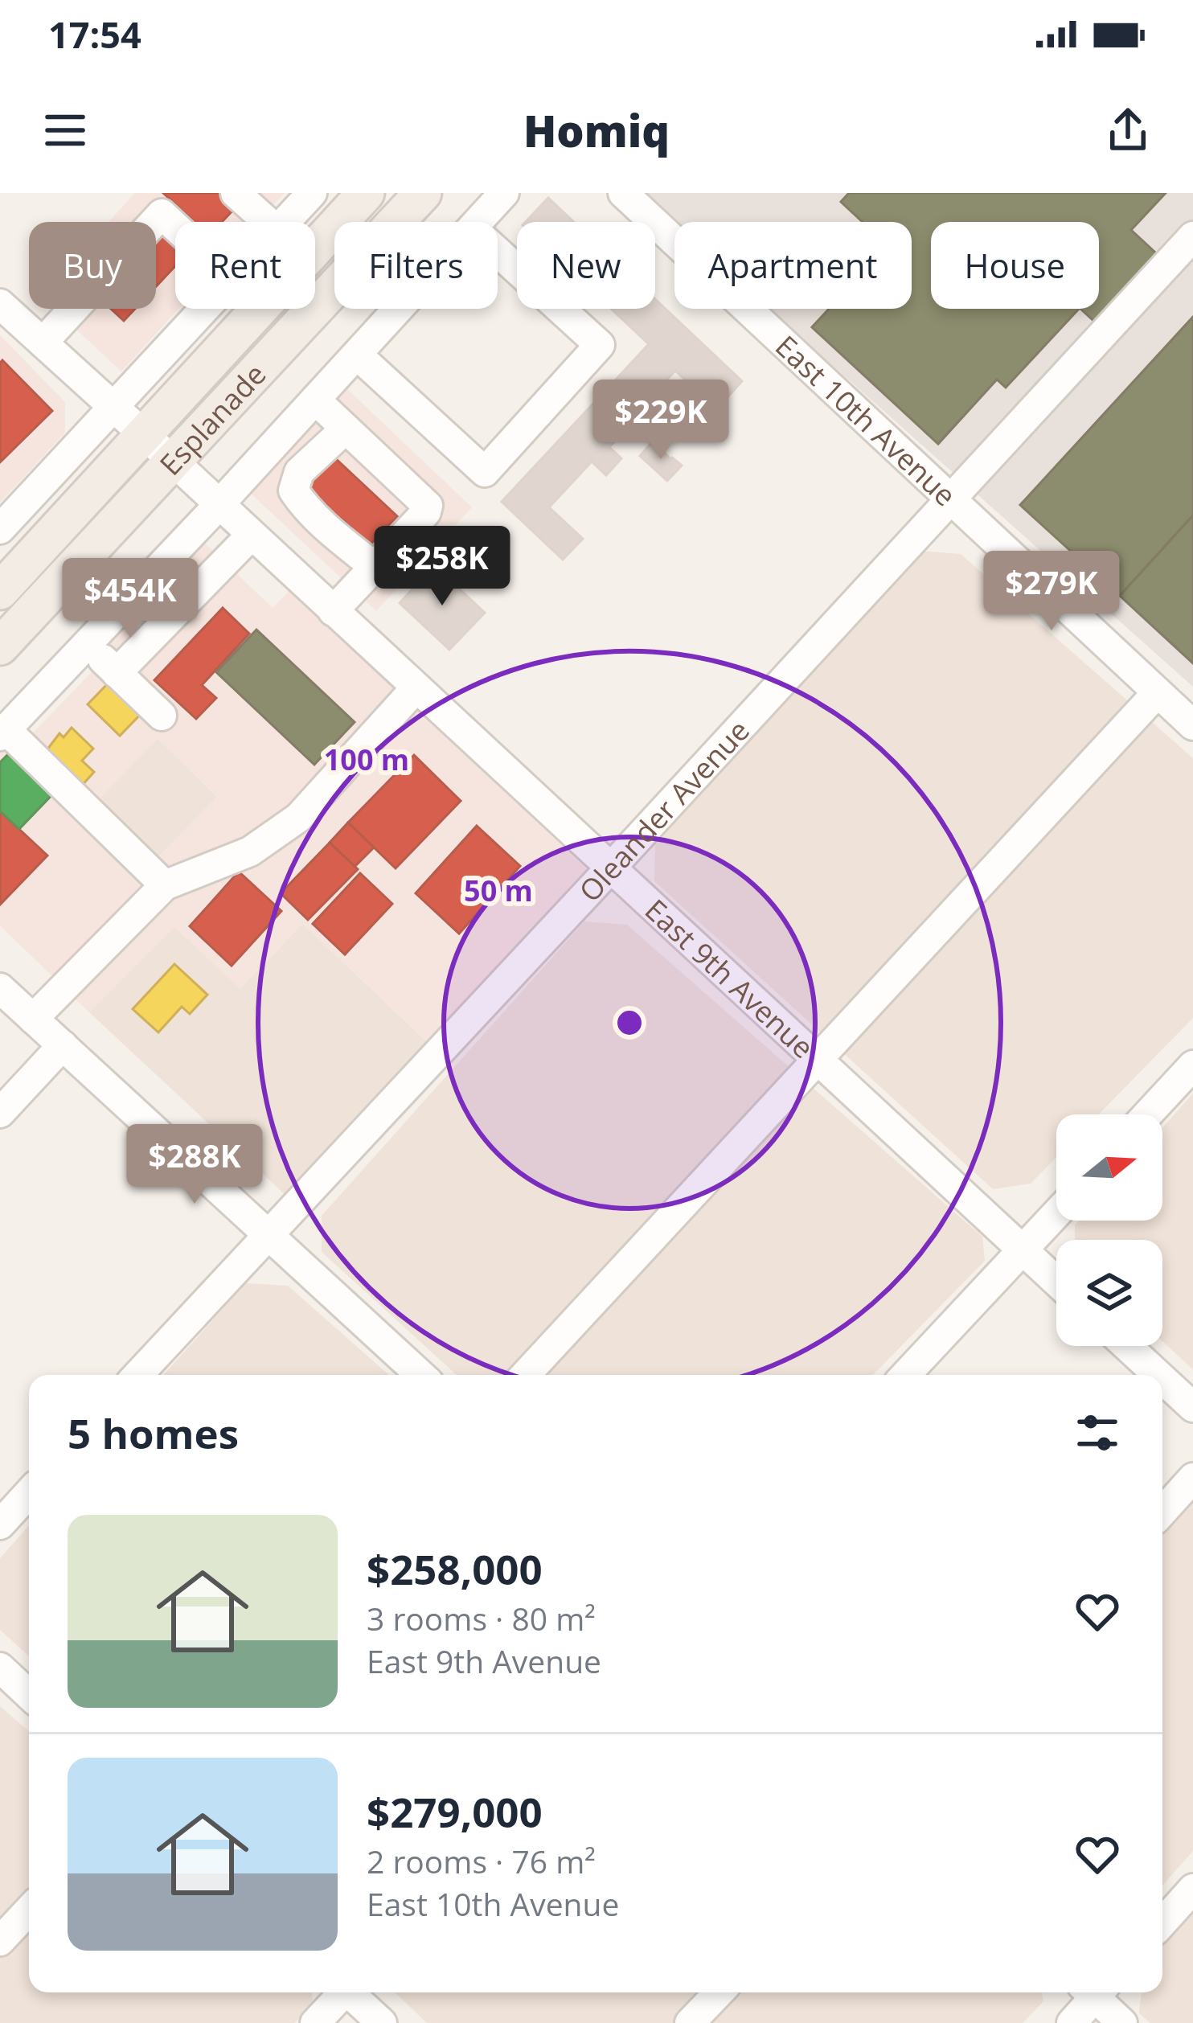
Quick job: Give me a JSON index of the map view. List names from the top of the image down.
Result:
{
  "streets": {
    "main road": ["Esplanade"],
    "street": ["East 10th Avenue", "Oleander Avenue", "East 9th Avenue"]
  },
  "crossings": [
    ["Esplanade", "East 9th Avenue"],
    ["East 10th Avenue", "Oleander Avenue"],
    ["Oleander Avenue", "East 9th Avenue"]
  ],
  "north": "right",
  "page": {
    "status": "17:54",
    "header": "Homiq",
    "chip": [
      "Buy",
      "Rent",
      "Filters",
      "New",
      "Apartment",
      "House"
    ],
    "price": [
      "$229K",
      "$258K",
      "$279K",
      "$454K",
      "$288K"
    ],
    "heading": "5 homes",
    "list": [
      {
        "name": "$258,000",
        "note": "3 rooms · 80 m² · East 9th Avenue"
      },
      {
        "name": "$279,000",
        "note": "2 rooms · 76 m² · East 10th Avenue"
      }
    ]
  },
  "rings": ["100 m", "50 m"]
}
